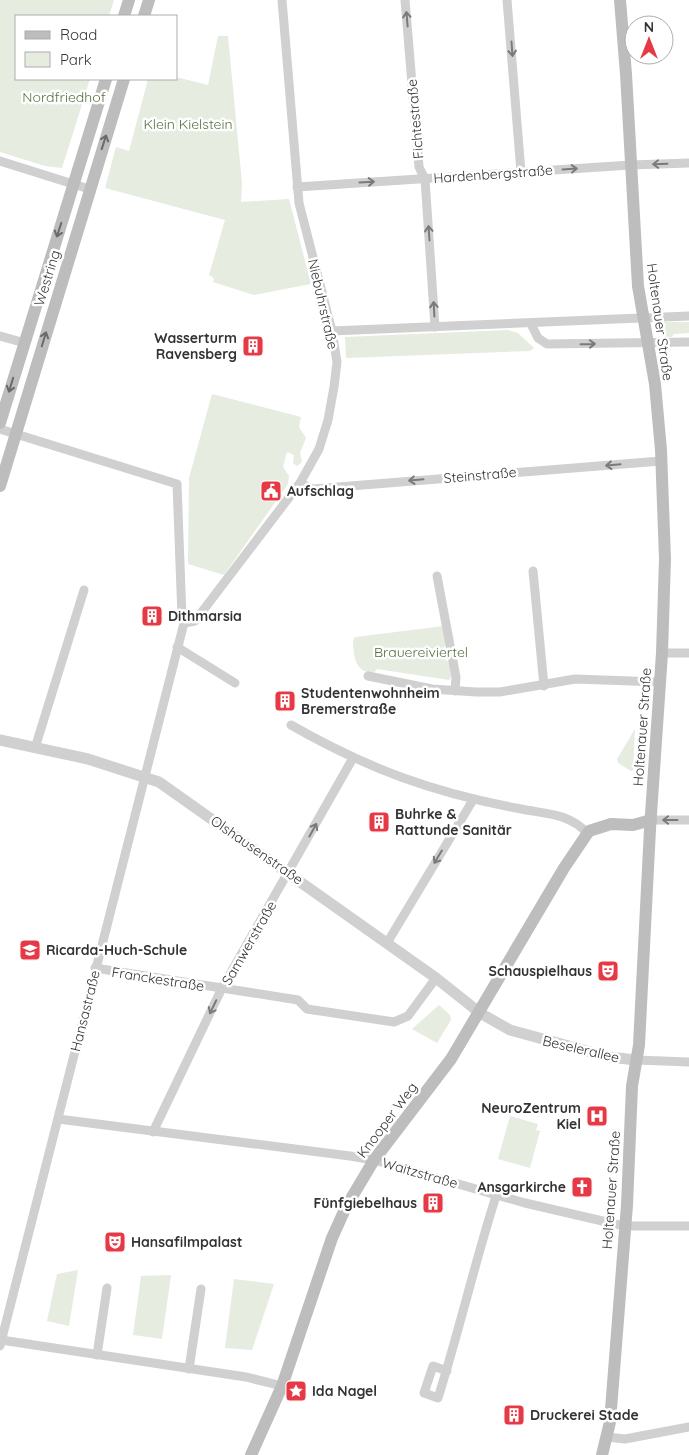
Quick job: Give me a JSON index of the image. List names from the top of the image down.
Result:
{
  "streets": {
    "main road": ["Westring", "Holtenauer Straße", "Knooper Weg"],
    "street": [
      "Fichtestraße",
      "Hardenbergstraße",
      "Niebuhrstraße",
      "Steinstraße",
      "Olshausenstraße",
      "Samwerstraße",
      "Franckestraße",
      "Hansastraße",
      "Beselerallee",
      "Waitzstraße"
    ]
  },
  "crossings": [
    ["Fichtestraße", "Hardenbergstraße"],
    ["Hardenbergstraße", "Niebuhrstraße"],
    ["Hardenbergstraße", "Holtenauer Straße"],
    ["Niebuhrstraße", "Steinstraße"],
    ["Holtenauer Straße", "Steinstraße"],
    ["Holtenauer Straße", "Beselerallee"],
    ["Holtenauer Straße", "Waitzstraße"],
    ["Olshausenstraße", "Samwerstraße"],
    ["Olshausenstraße", "Franckestraße"],
    ["Olshausenstraße", "Hansastraße"],
    ["Olshausenstraße", "Beselerallee"],
    ["Olshausenstraße", "Knooper Weg"],
    ["Samwerstraße", "Franckestraße"],
    ["Samwerstraße", "Waitzstraße"],
    ["Franckestraße", "Hansastraße"],
    ["Hansastraße", "Waitzstraße"],
    ["Beselerallee", "Knooper Weg"],
    ["Knooper Weg", "Waitzstraße"]
  ],
  "one_way": ["Fichtestraße", "Steinstraße"],
  "parks": ["Nordfriedhof", "Klein Kielstein", "Brauereiviertel"],
  "places": {
    "building": [
      "Wasserturm Ravensberg",
      "Dithmarsia",
      "Studentenwohnheim Bremerstraße",
      "Buhrke & Rattunde Sanitär",
      "Fünfgiebelhaus",
      "Druckerei Stade"
    ],
    "public building": ["Aufschlag"],
    "school or university": ["Ricarda-Huch-Schule"],
    "theatre": ["Schauspielhaus", "Hansafilmpalast"],
    "hospital": ["NeuroZentrum Kiel"],
    "church": ["Ansgarkirche"],
    "place": ["Ida Nagel"]
  },
  "legend": ["Road", "Park"],
  "north": "top"
}
